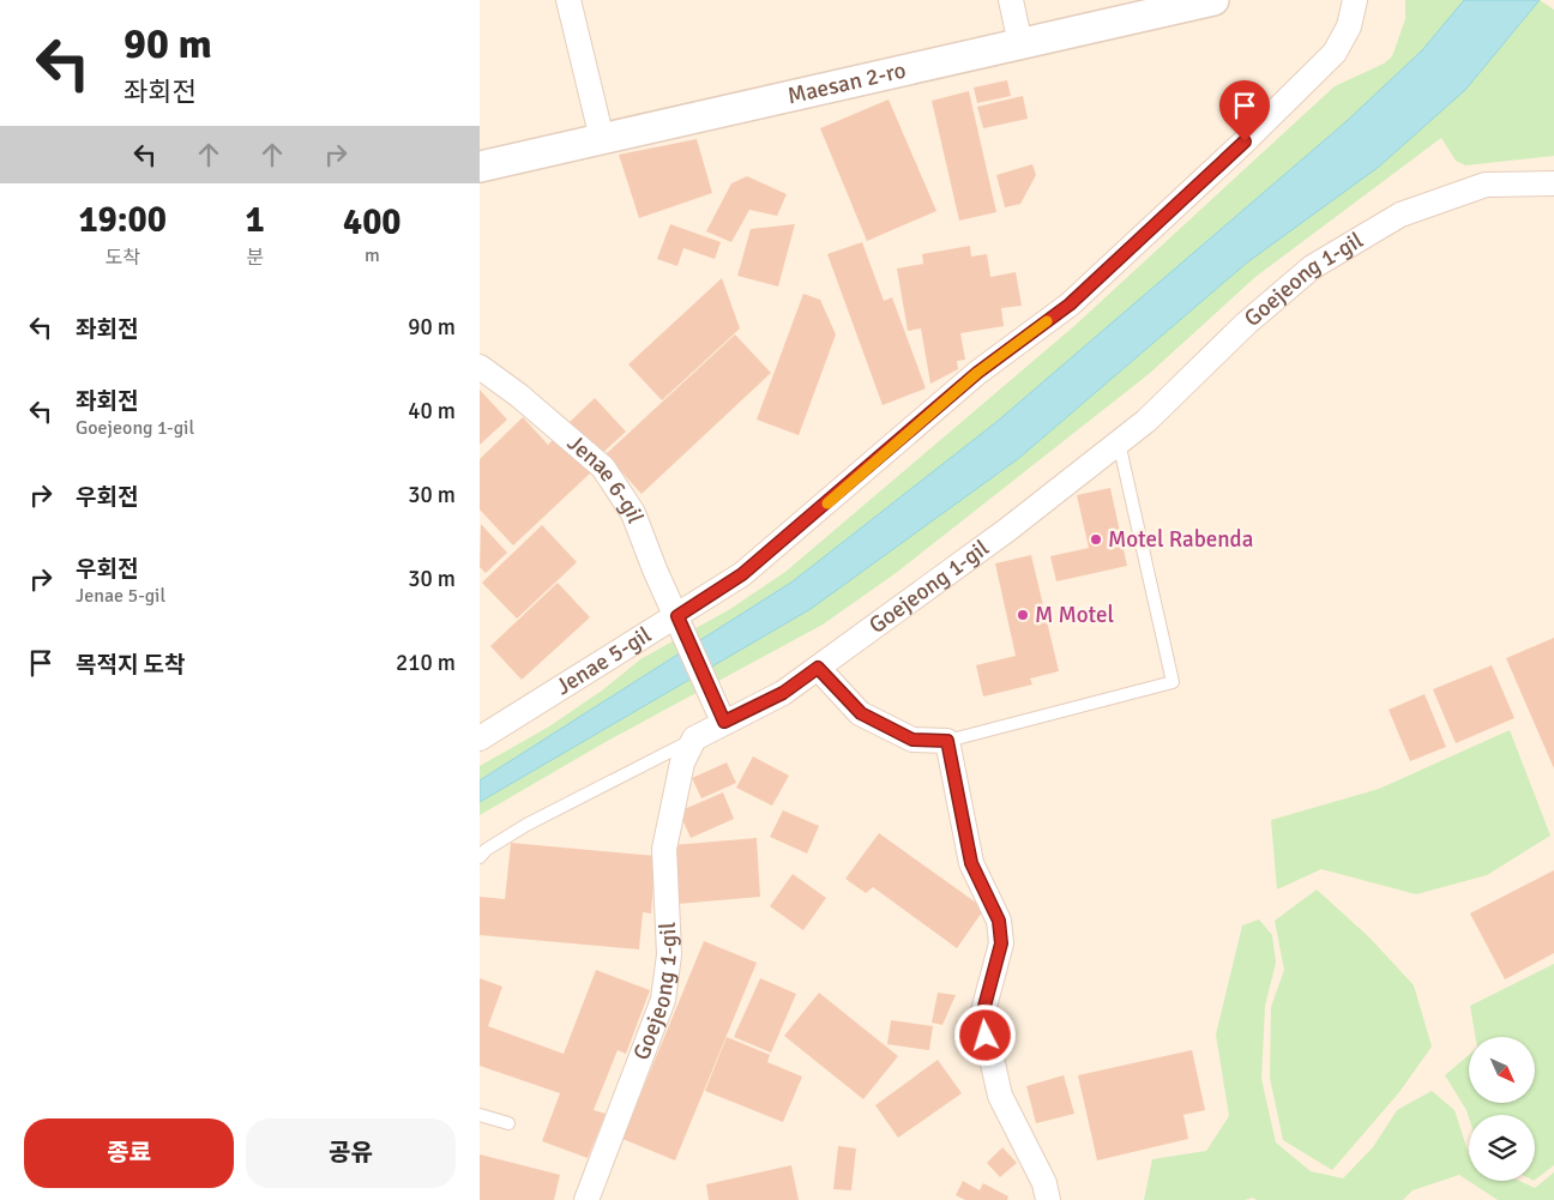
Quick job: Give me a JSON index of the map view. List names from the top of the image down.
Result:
{
  "streets": {
    "street": [
      "Maesan 2-ro",
      "Goejeong 1-gil",
      "Jenae 6-gil",
      "Jenae 5-gil"
    ]
  },
  "crossings": [
    ["Goejeong 1-gil", "Jenae 6-gil"],
    ["Jenae 6-gil", "Jenae 5-gil"]
  ],
  "places": ["Motel Rabenda", "M Motel"],
  "north": "bottom right",
  "page": {
    "turn": ["90 m", "좌회전"],
    "eta": [
      "19:00",
      "도착",
      "1",
      "분",
      "400",
      "m"
    ],
    "list": [
      {
        "name": "좌회전",
        "value": "90 m"
      },
      {
        "name": "좌회전",
        "note": "Goejeong 1-gil",
        "value": "40 m"
      },
      {
        "name": "우회전",
        "value": "30 m"
      },
      {
        "name": "우회전",
        "note": "Jenae 5-gil",
        "value": "30 m"
      },
      {
        "name": "목적지 도착",
        "value": "210 m"
      }
    ],
    "buttons": ["종료", "공유"]
  }
}
